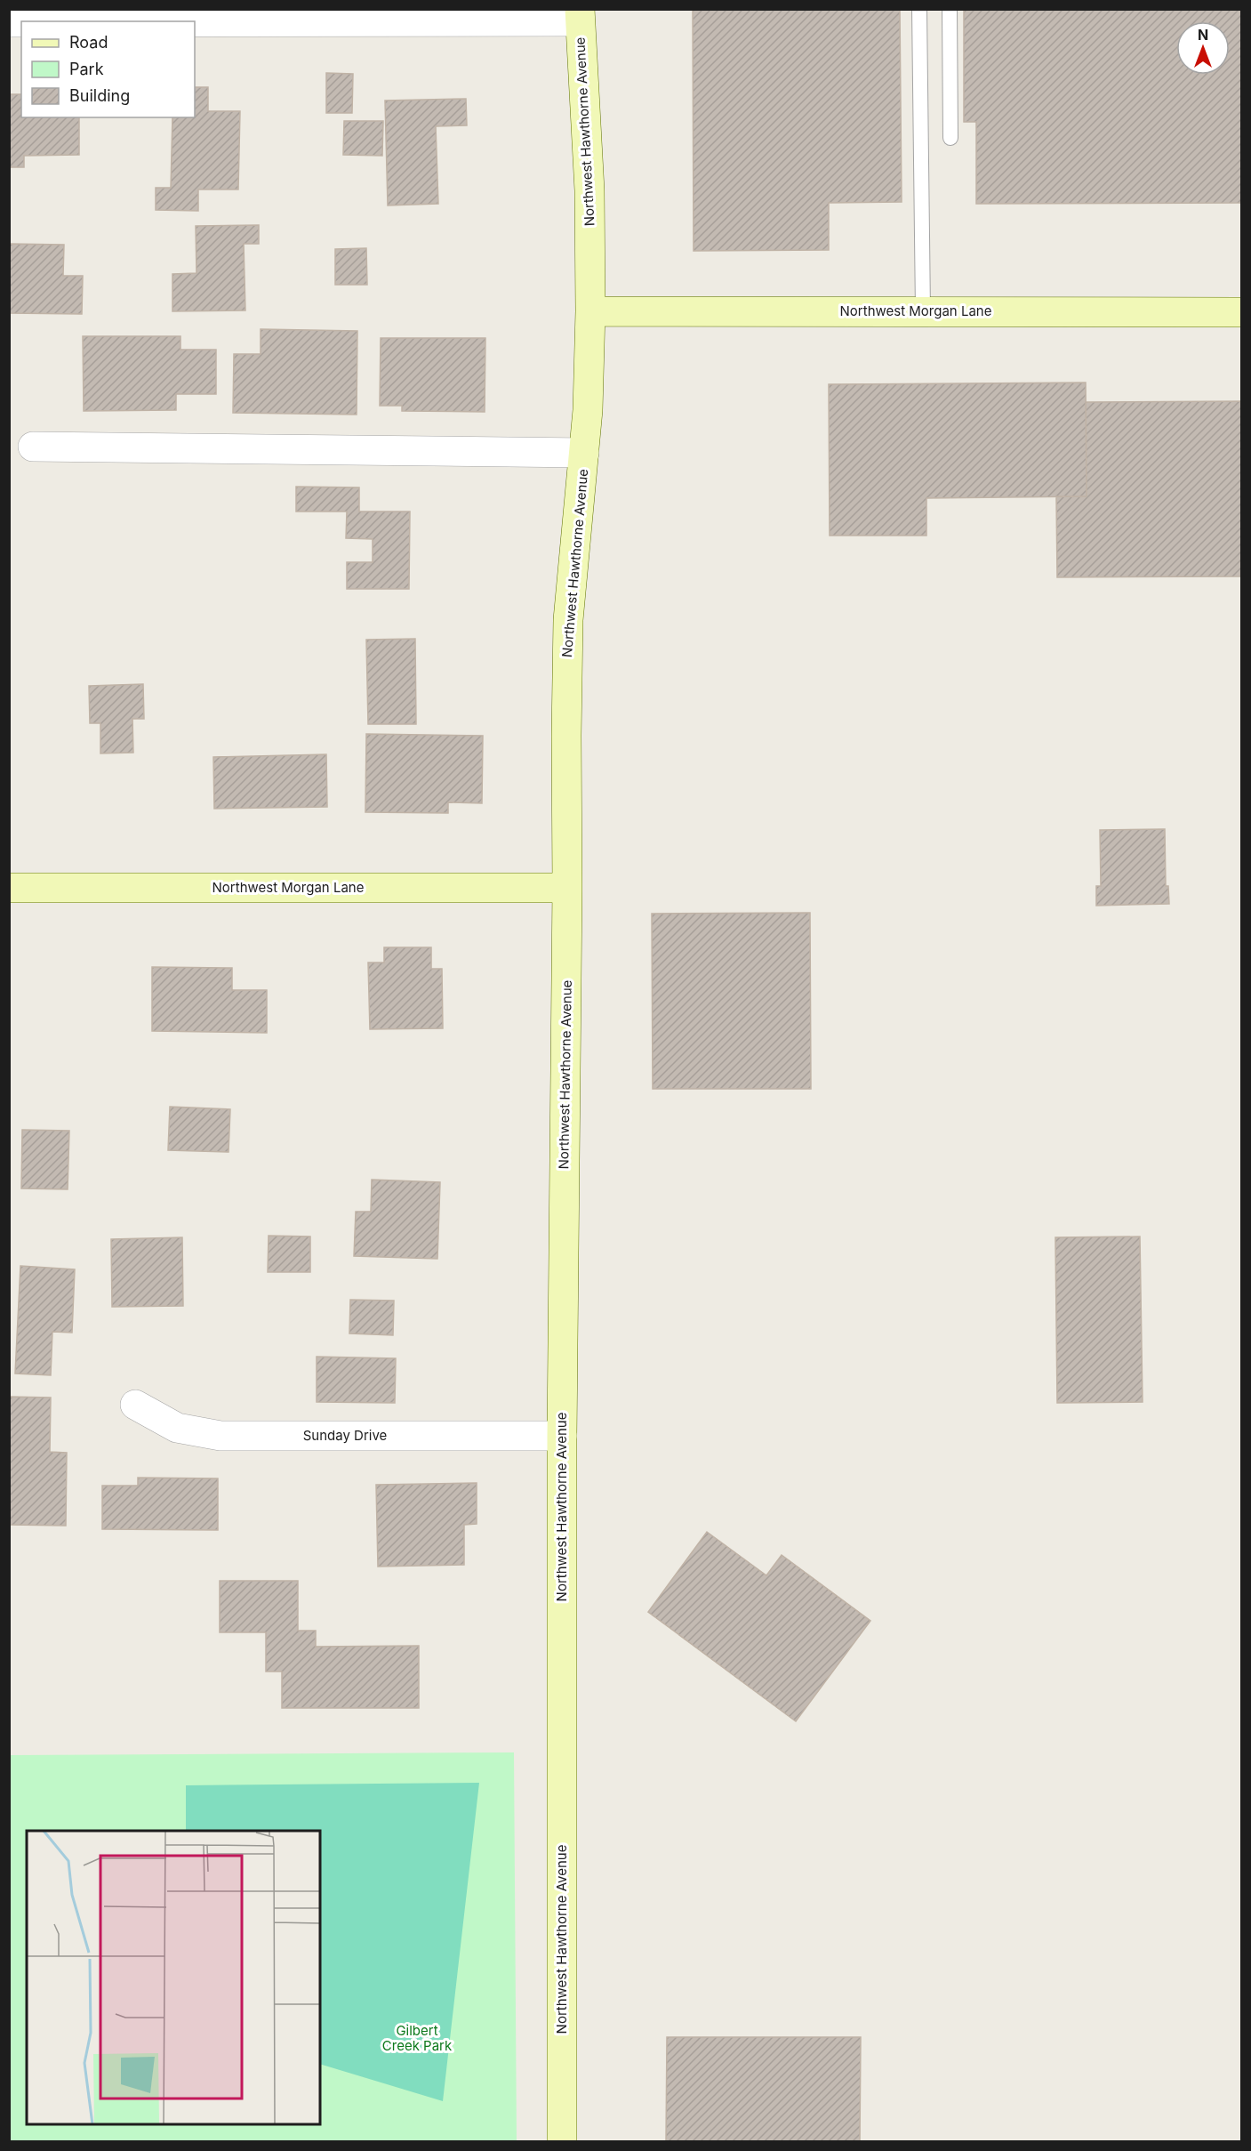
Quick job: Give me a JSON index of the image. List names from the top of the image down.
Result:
{
  "streets": {
    "street": ["Northwest Hawthorne Avenue", "Northwest Morgan Lane", "Sunday Drive"]
  },
  "crossings": [
    ["Northwest Hawthorne Avenue", "Northwest Morgan Lane"],
    ["Northwest Hawthorne Avenue", "Sunday Drive"]
  ],
  "parks": ["Gilbert Creek Park"],
  "legend": ["Road", "Park", "Building"],
  "north": "top"
}
